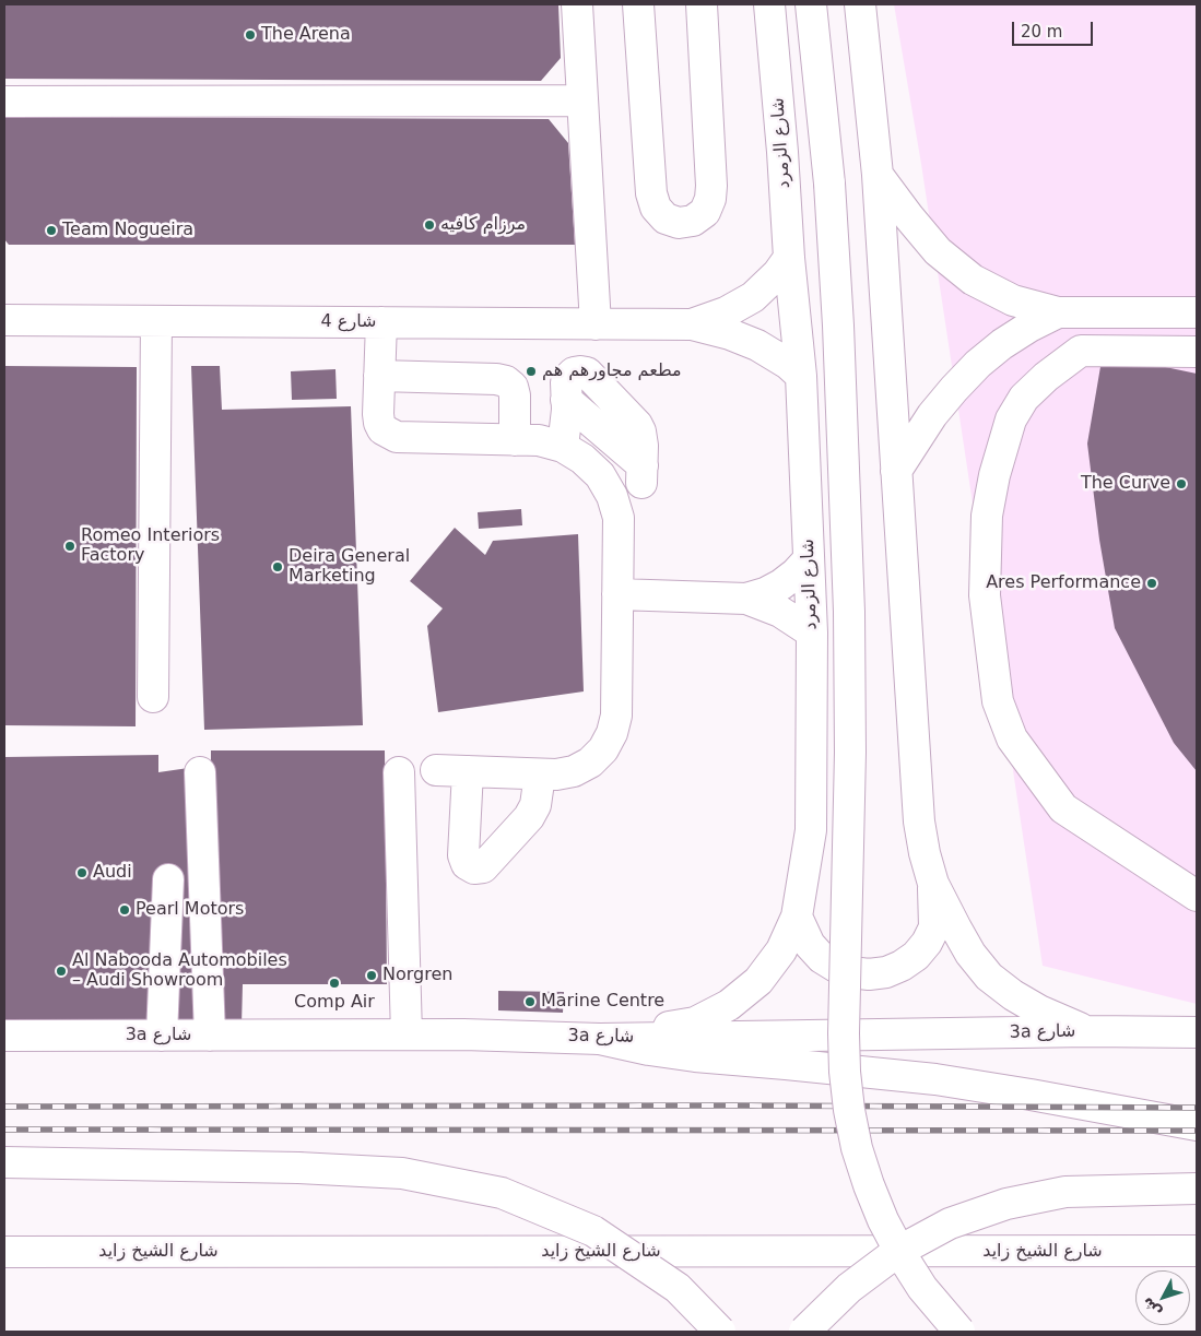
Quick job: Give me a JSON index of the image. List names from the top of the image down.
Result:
{
  "streets": {
    "main road": [
      "شارع الزمرد",
      "شارع 4",
      "3a شارع",
      "شارع الشيخ زايد"
    ]
  },
  "crossings": [
    ["شارع الزمرد", "شارع 4"],
    ["شارع الزمرد", "3a شارع"]
  ],
  "places": [
    "The Arena",
    "مرزام كافيه",
    "Team Nogueira",
    "مطعم مجاورهم هم",
    "The Curve",
    "Romeo Interiors Factory",
    "Deira General Marketing",
    "Ares Performance",
    "Audi",
    "Pearl Motors",
    "Al Nabooda Automobiles – Audi Showroom",
    "Norgren",
    "Comp Air",
    "Marine Centre"
  ],
  "scale_bar": "20 m",
  "north": "bottom left"
}
